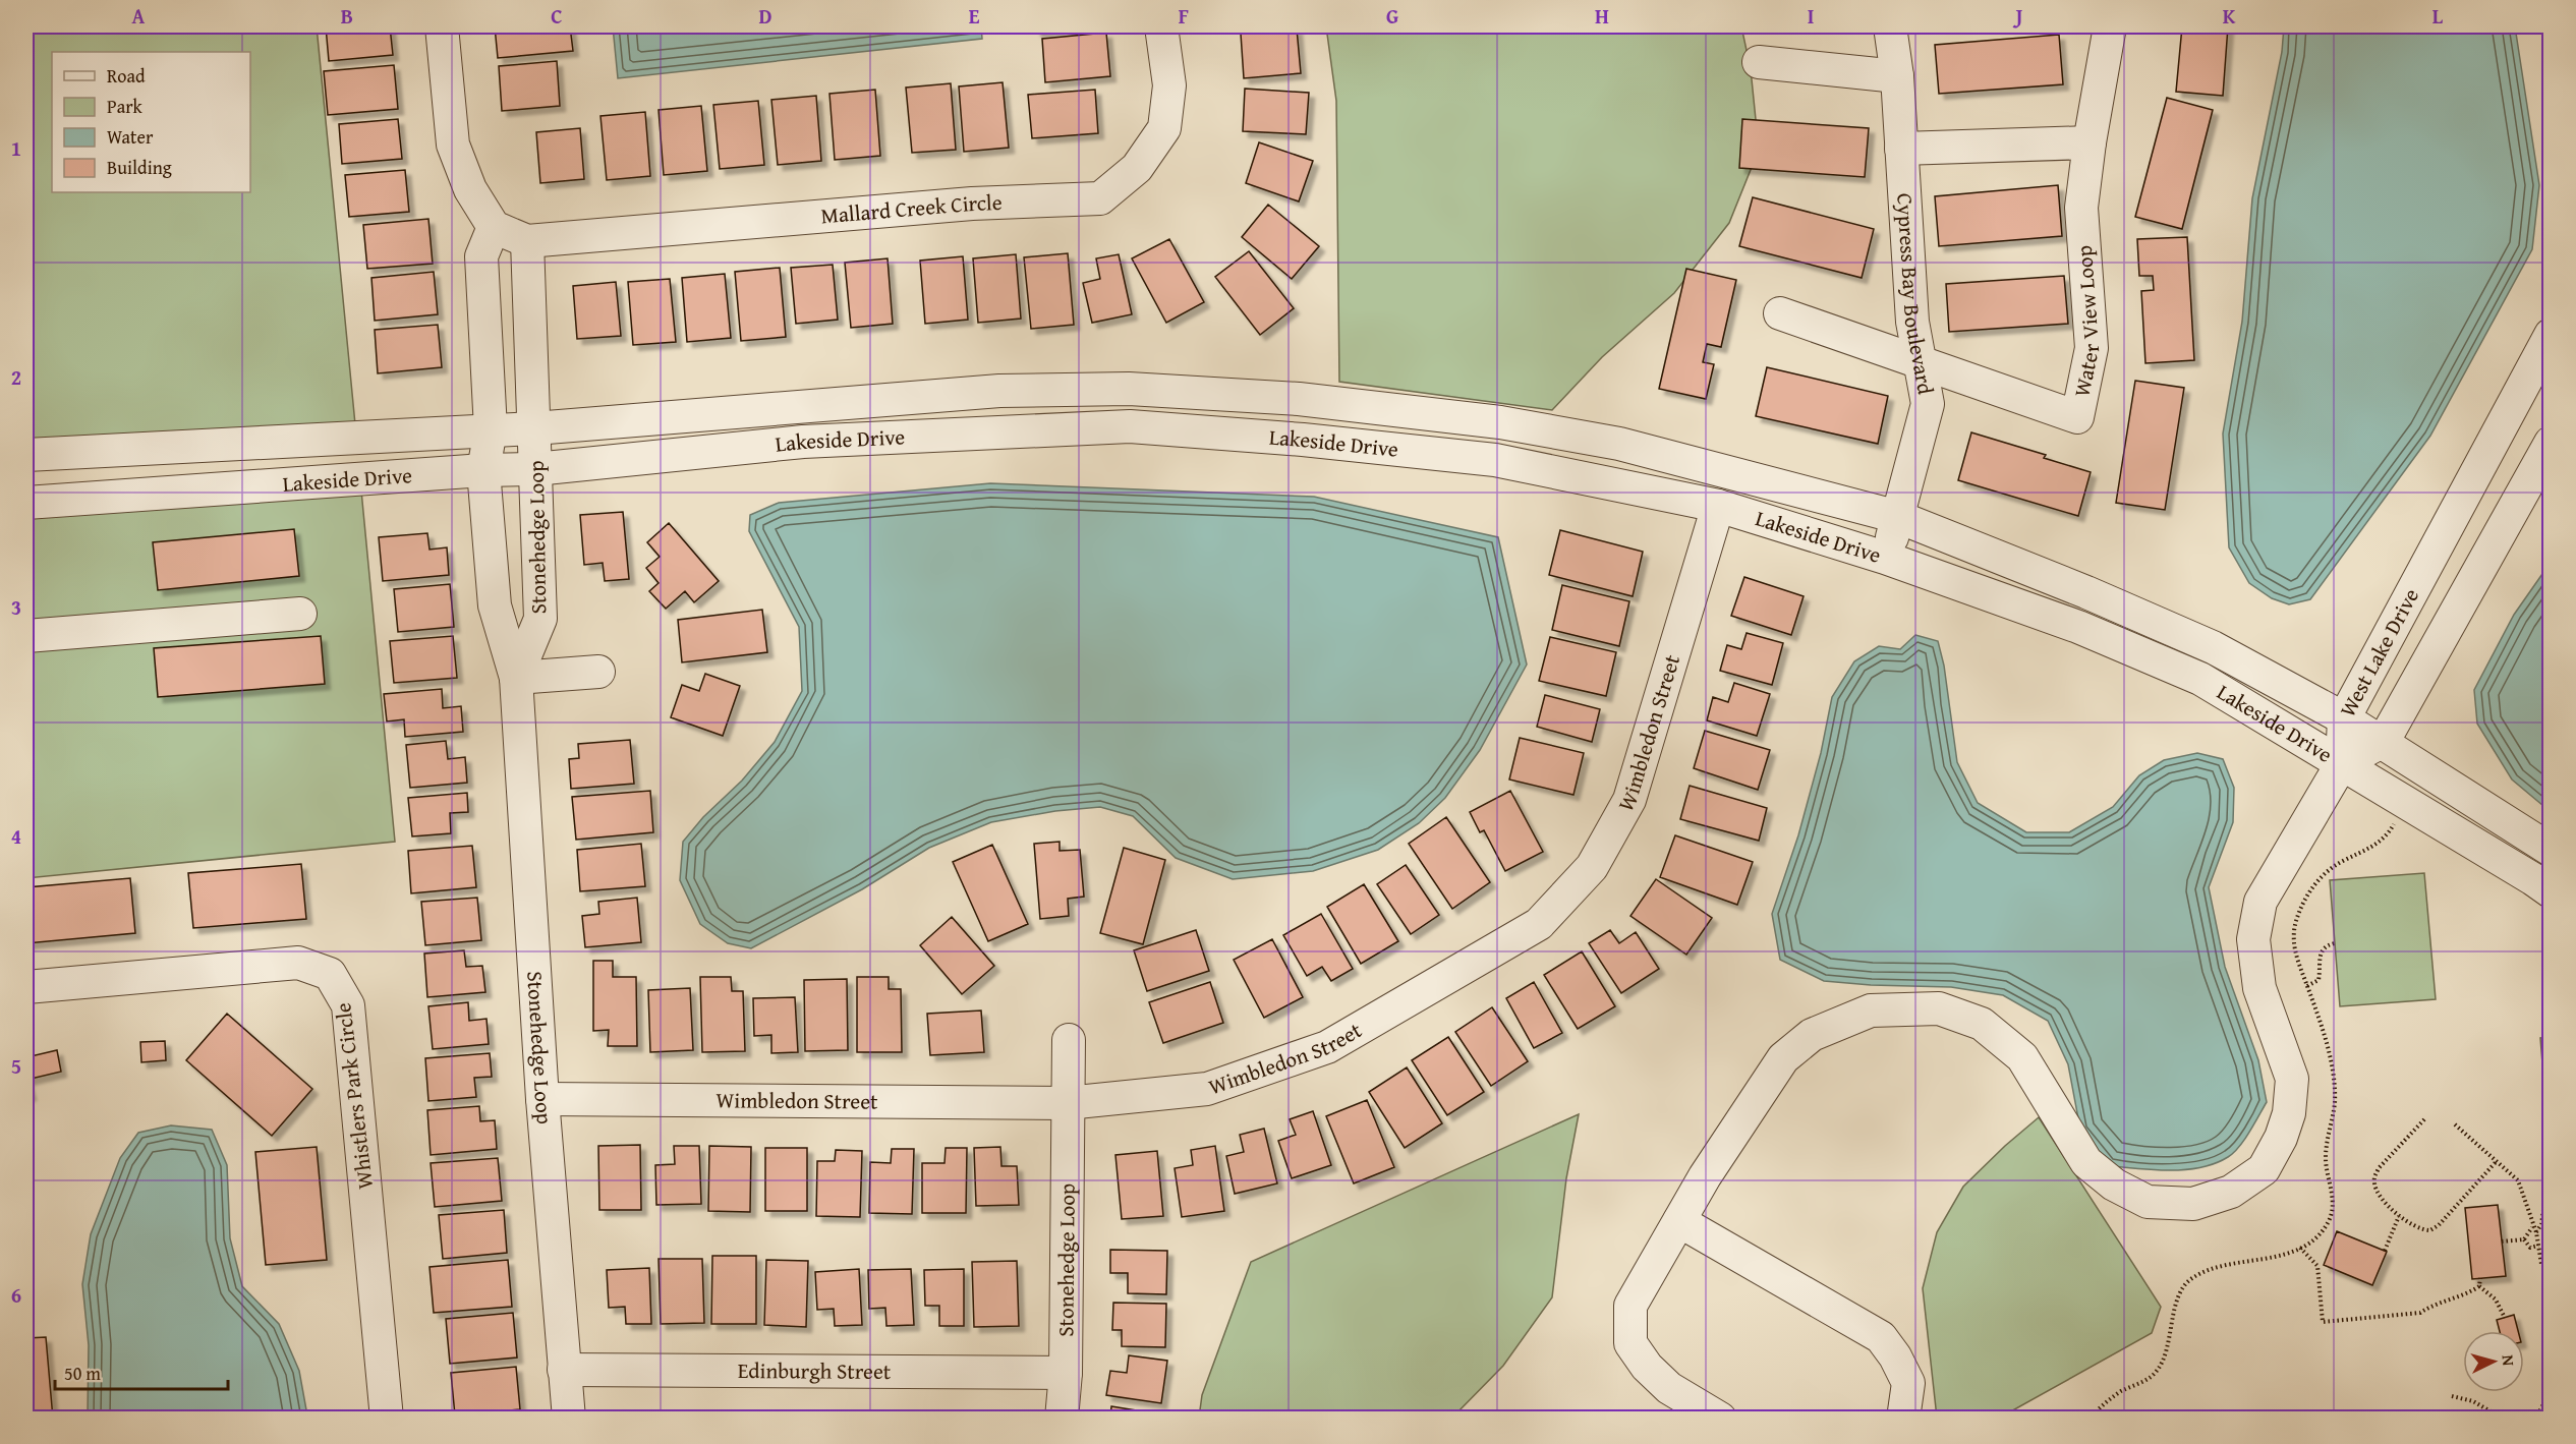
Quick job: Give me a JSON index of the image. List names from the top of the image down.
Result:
{
  "streets": {
    "street": [
      "Mallard Creek Circle",
      "Cypress Bay Boulevard",
      "Water View Loop",
      "Lakeside Drive",
      "Stonehedge Loop",
      "West Lake Drive",
      "Wimbledon Street",
      "Whistlers Park Circle",
      "Edinburgh Street"
    ]
  },
  "crossings": [
    ["Cypress Bay Boulevard", "Water View Loop"],
    ["Cypress Bay Boulevard", "Lakeside Drive"],
    ["Lakeside Drive", "Stonehedge Loop"],
    ["Lakeside Drive", "West Lake Drive"],
    ["Lakeside Drive", "Wimbledon Street"],
    ["Stonehedge Loop", "Wimbledon Street"],
    ["Stonehedge Loop", "Edinburgh Street"]
  ],
  "legend": [
    "Road",
    "Park",
    "Water",
    "Building"
  ],
  "scale_bar": "50 m",
  "north": "right",
  "grid": {
    "columns": [
      "A",
      "B",
      "C",
      "D",
      "E",
      "F",
      "G",
      "H",
      "I",
      "J",
      "K",
      "L"
    ],
    "rows": [
      "1",
      "2",
      "3",
      "4",
      "5",
      "6"
    ]
  }
}
